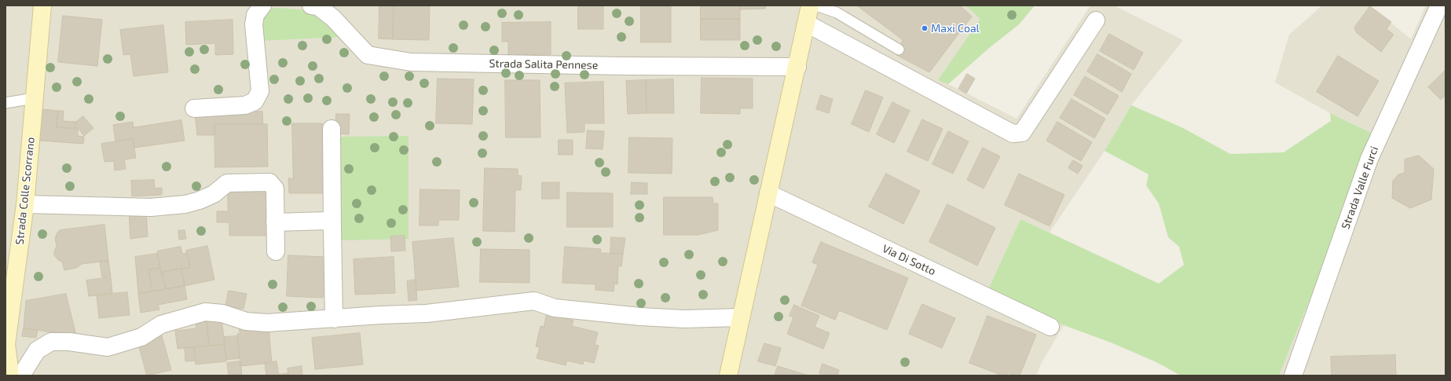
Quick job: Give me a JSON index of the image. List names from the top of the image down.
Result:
{
  "streets": {
    "street": [
      "Strada Salita Pennese",
      "Strada Valle Furci",
      "Strada Colle Scorrano",
      "Via Di Sotto"
    ]
  },
  "places": ["Maxi Coal"]
}
